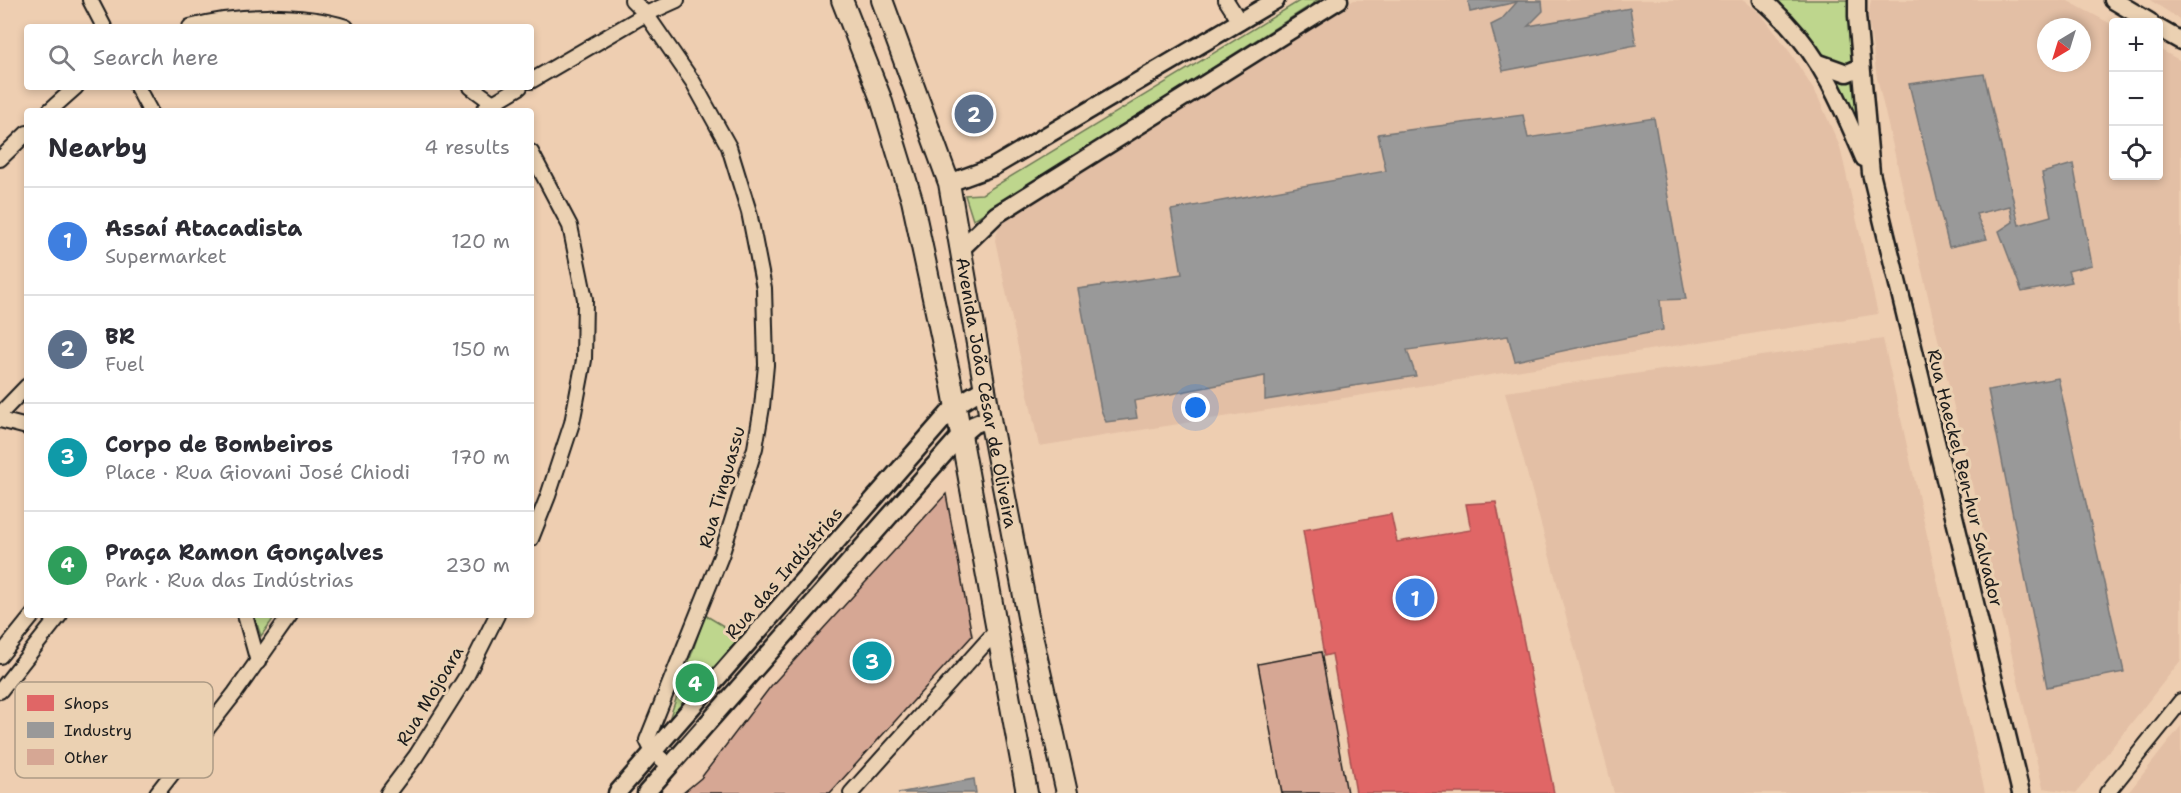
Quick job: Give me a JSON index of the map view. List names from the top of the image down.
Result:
{
  "streets": {
    "main road": ["Avenida João César de Oliveira"],
    "street": [
      "Rua Haeckel Ben-hur Salvador",
      "Rua Tinguassu",
      "Rua das Indústrias",
      "Rua Mojoara"
    ]
  },
  "crossings": [
    ["Avenida João César de Oliveira", "Rua das Indústrias"],
    ["Rua Tinguassu", "Rua das Indústrias"]
  ],
  "legend": ["Shops", "Industry", "Other"],
  "north": "bottom left",
  "page": {
    "map_buttons": ["+", "−"],
    "search": "Search here",
    "pins": [
      "2",
      "1",
      "3",
      "4"
    ],
    "heading": ["Nearby", "4 results"],
    "list": [
      {
        "mark": "1",
        "name": "Assaí Atacadista",
        "note": "Supermarket",
        "value": "120 m"
      },
      {
        "mark": "2",
        "name": "BR",
        "note": "Fuel",
        "value": "150 m"
      },
      {
        "mark": "3",
        "name": "Corpo de Bombeiros",
        "note": "Place · Rua Giovani José Chiodi",
        "value": "170 m"
      },
      {
        "mark": "4",
        "name": "Praça Ramon Gonçalves",
        "note": "Park · Rua das Indústrias",
        "value": "230 m"
      }
    ]
  }
}
